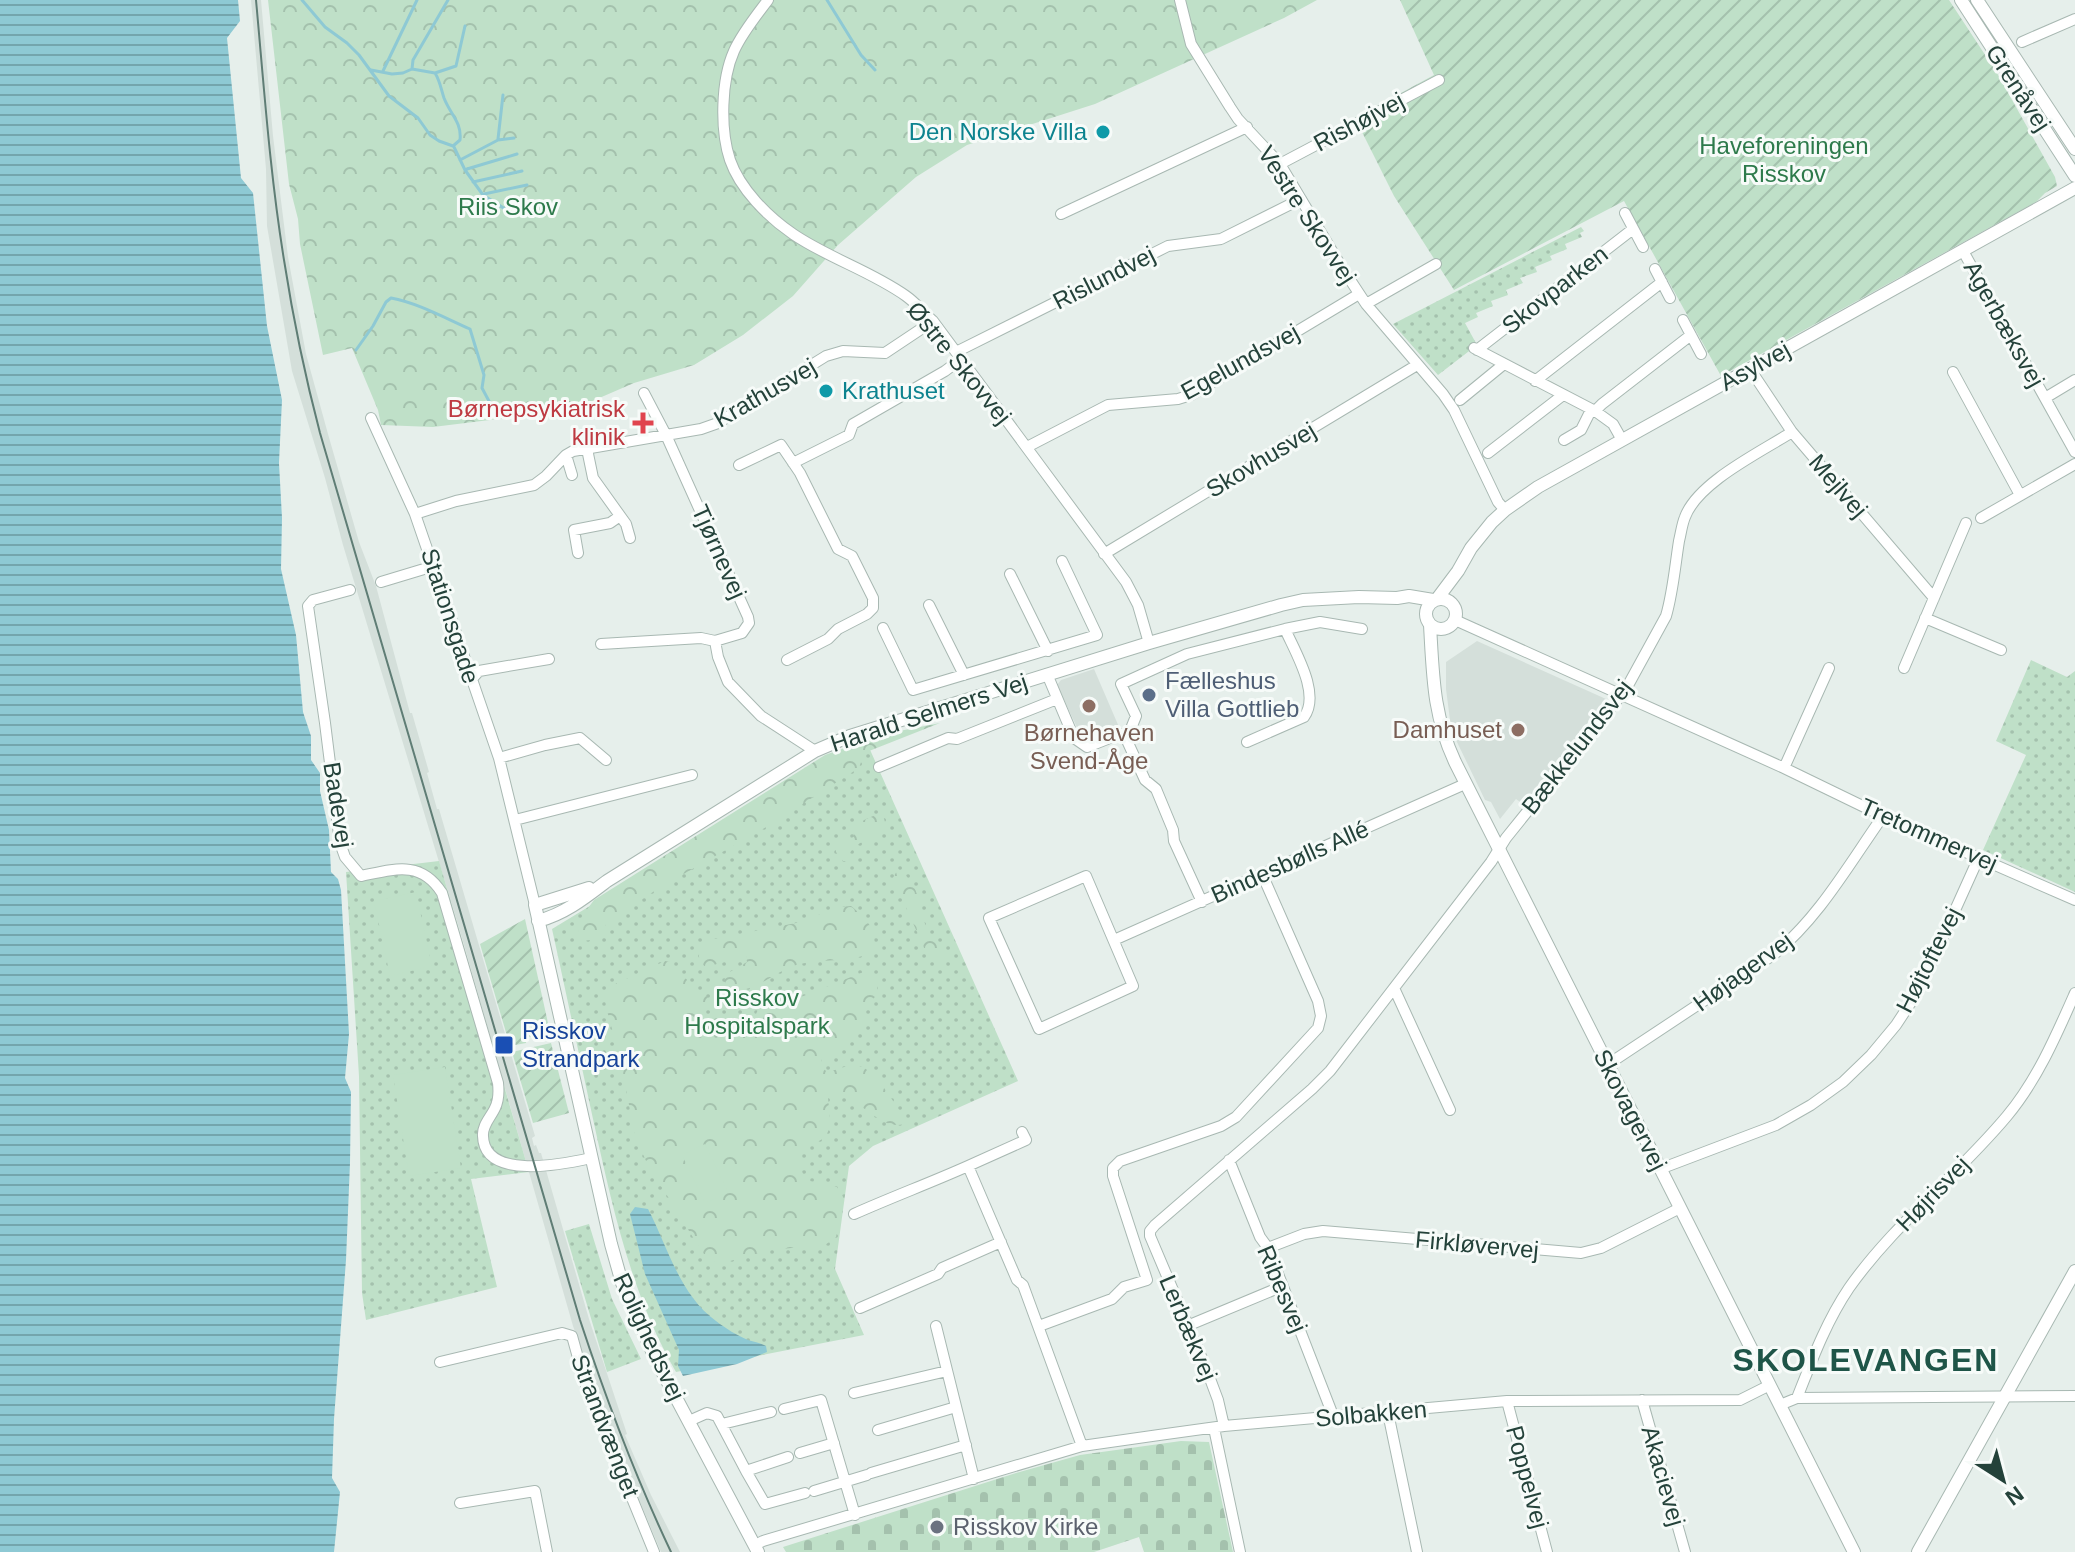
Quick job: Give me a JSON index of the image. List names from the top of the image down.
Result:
{
  "streets": {
    "street": [
      "Grenåvej",
      "Rishøjvej",
      "Vestre Skovvej",
      "Rislundvej",
      "Skovparken",
      "Agerbæksvej",
      "Egelundsvej",
      "Østre Skovvej",
      "Asylvej",
      "Krathusvej",
      "Skovhusvej",
      "Mejlvej",
      "Tjørnevej",
      "Stationsgade",
      "Harald Selmers Vej",
      "Bækkelundsvej",
      "Badevej",
      "Tretommervej",
      "Bindesbølls Allé",
      "Højtoftevej",
      "Højagervej",
      "Skovagervej",
      "Højrisvej",
      "Firkløvervej",
      "Ribesvej",
      "Lerbækvej",
      "Rolighedsvej",
      "Solbakken",
      "Strandvænget",
      "Akacievej",
      "Poppelvej"
    ]
  },
  "crossings": [
    ["Rishøjvej", "Vestre Skovvej"],
    ["Vestre Skovvej", "Rislundvej"],
    ["Vestre Skovvej", "Egelundsvej"],
    ["Vestre Skovvej", "Asylvej"],
    ["Vestre Skovvej", "Skovhusvej"],
    ["Rislundvej", "Østre Skovvej"],
    ["Skovparken", "Asylvej"],
    ["Agerbæksvej", "Asylvej"],
    ["Egelundsvej", "Østre Skovvej"],
    ["Østre Skovvej", "Krathusvej"],
    ["Østre Skovvej", "Skovhusvej"],
    ["Østre Skovvej", "Harald Selmers Vej"],
    ["Asylvej", "Mejlvej"],
    ["Asylvej", "Harald Selmers Vej"],
    ["Asylvej", "Tretommervej"],
    ["Asylvej", "Skovagervej"],
    ["Krathusvej", "Tjørnevej"],
    ["Krathusvej", "Stationsgade"],
    ["Mejlvej", "Bækkelundsvej"],
    ["Stationsgade", "Harald Selmers Vej"],
    ["Stationsgade", "Rolighedsvej"],
    ["Harald Selmers Vej", "Tretommervej"],
    ["Harald Selmers Vej", "Skovagervej"],
    ["Harald Selmers Vej", "Rolighedsvej"],
    ["Bækkelundsvej", "Tretommervej"],
    ["Bækkelundsvej", "Skovagervej"],
    ["Bækkelundsvej", "Ribesvej"],
    ["Bækkelundsvej", "Lerbækvej"],
    ["Badevej", "Rolighedsvej"],
    ["Tretommervej", "Højtoftevej"],
    ["Tretommervej", "Højagervej"],
    ["Tretommervej", "Skovagervej"],
    ["Bindesbølls Allé", "Skovagervej"],
    ["Højtoftevej", "Skovagervej"],
    ["Højagervej", "Skovagervej"],
    ["Skovagervej", "Firkløvervej"],
    ["Skovagervej", "Solbakken"],
    ["Firkløvervej", "Ribesvej"],
    ["Ribesvej", "Solbakken"],
    ["Lerbækvej", "Solbakken"],
    ["Rolighedsvej", "Solbakken"],
    ["Solbakken", "Akacievej"],
    ["Solbakken", "Poppelvej"]
  ],
  "districts": ["SKOLEVANGEN"],
  "parks": ["Haveforeningen Risskov", "Riis Skov", "Risskov Hospitalspark"],
  "places": {
    "other": [
      "Den Norske Villa",
      "Krathuset",
      "Fælleshus Villa Gottlieb",
      "Børnehaven Svend-Åge",
      "Damhuset",
      "Risskov Kirke"
    ],
    "health": ["Børnepsykiatrisk klinik"],
    "transit": ["Risskov Strandpark"]
  },
  "north": "bottom right"
}
